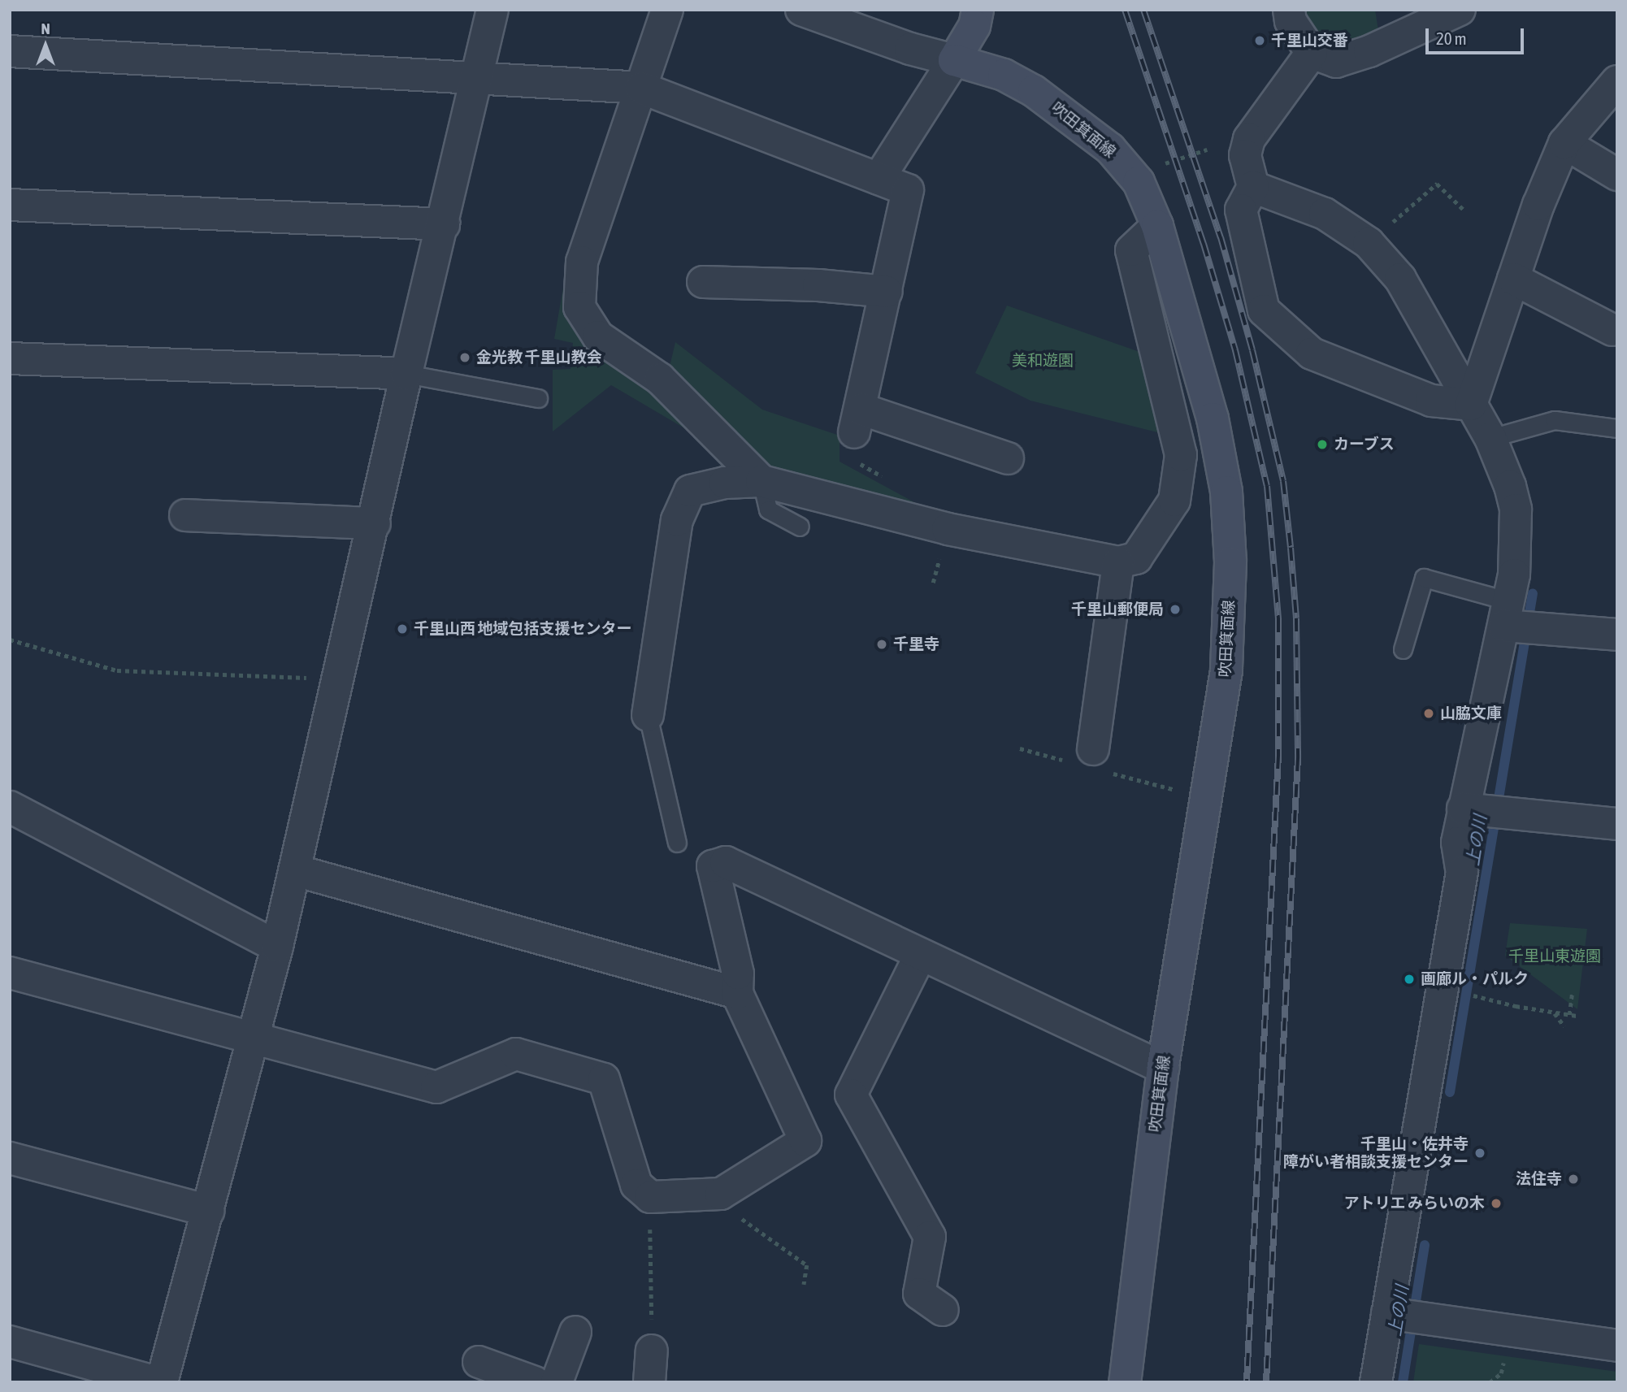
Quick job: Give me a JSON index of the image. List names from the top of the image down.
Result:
{
  "streets": {
    "main road": ["吹田箕面線"]
  },
  "water": ["上の川"],
  "parks": ["美和遊園", "千里山東遊園"],
  "places": [
    "千里山交番",
    "金光教 千里山教会",
    "カーブス",
    "千里山郵便局",
    "千里山西 地域包括支援センター",
    "千里寺",
    "山脇文庫",
    "画廊ル・パルク",
    "千里山・佐井寺 障がい者相談支援センター",
    "法住寺",
    "アトリエ みらいの木"
  ],
  "scale_bar": "20 m",
  "north": "top"
}
